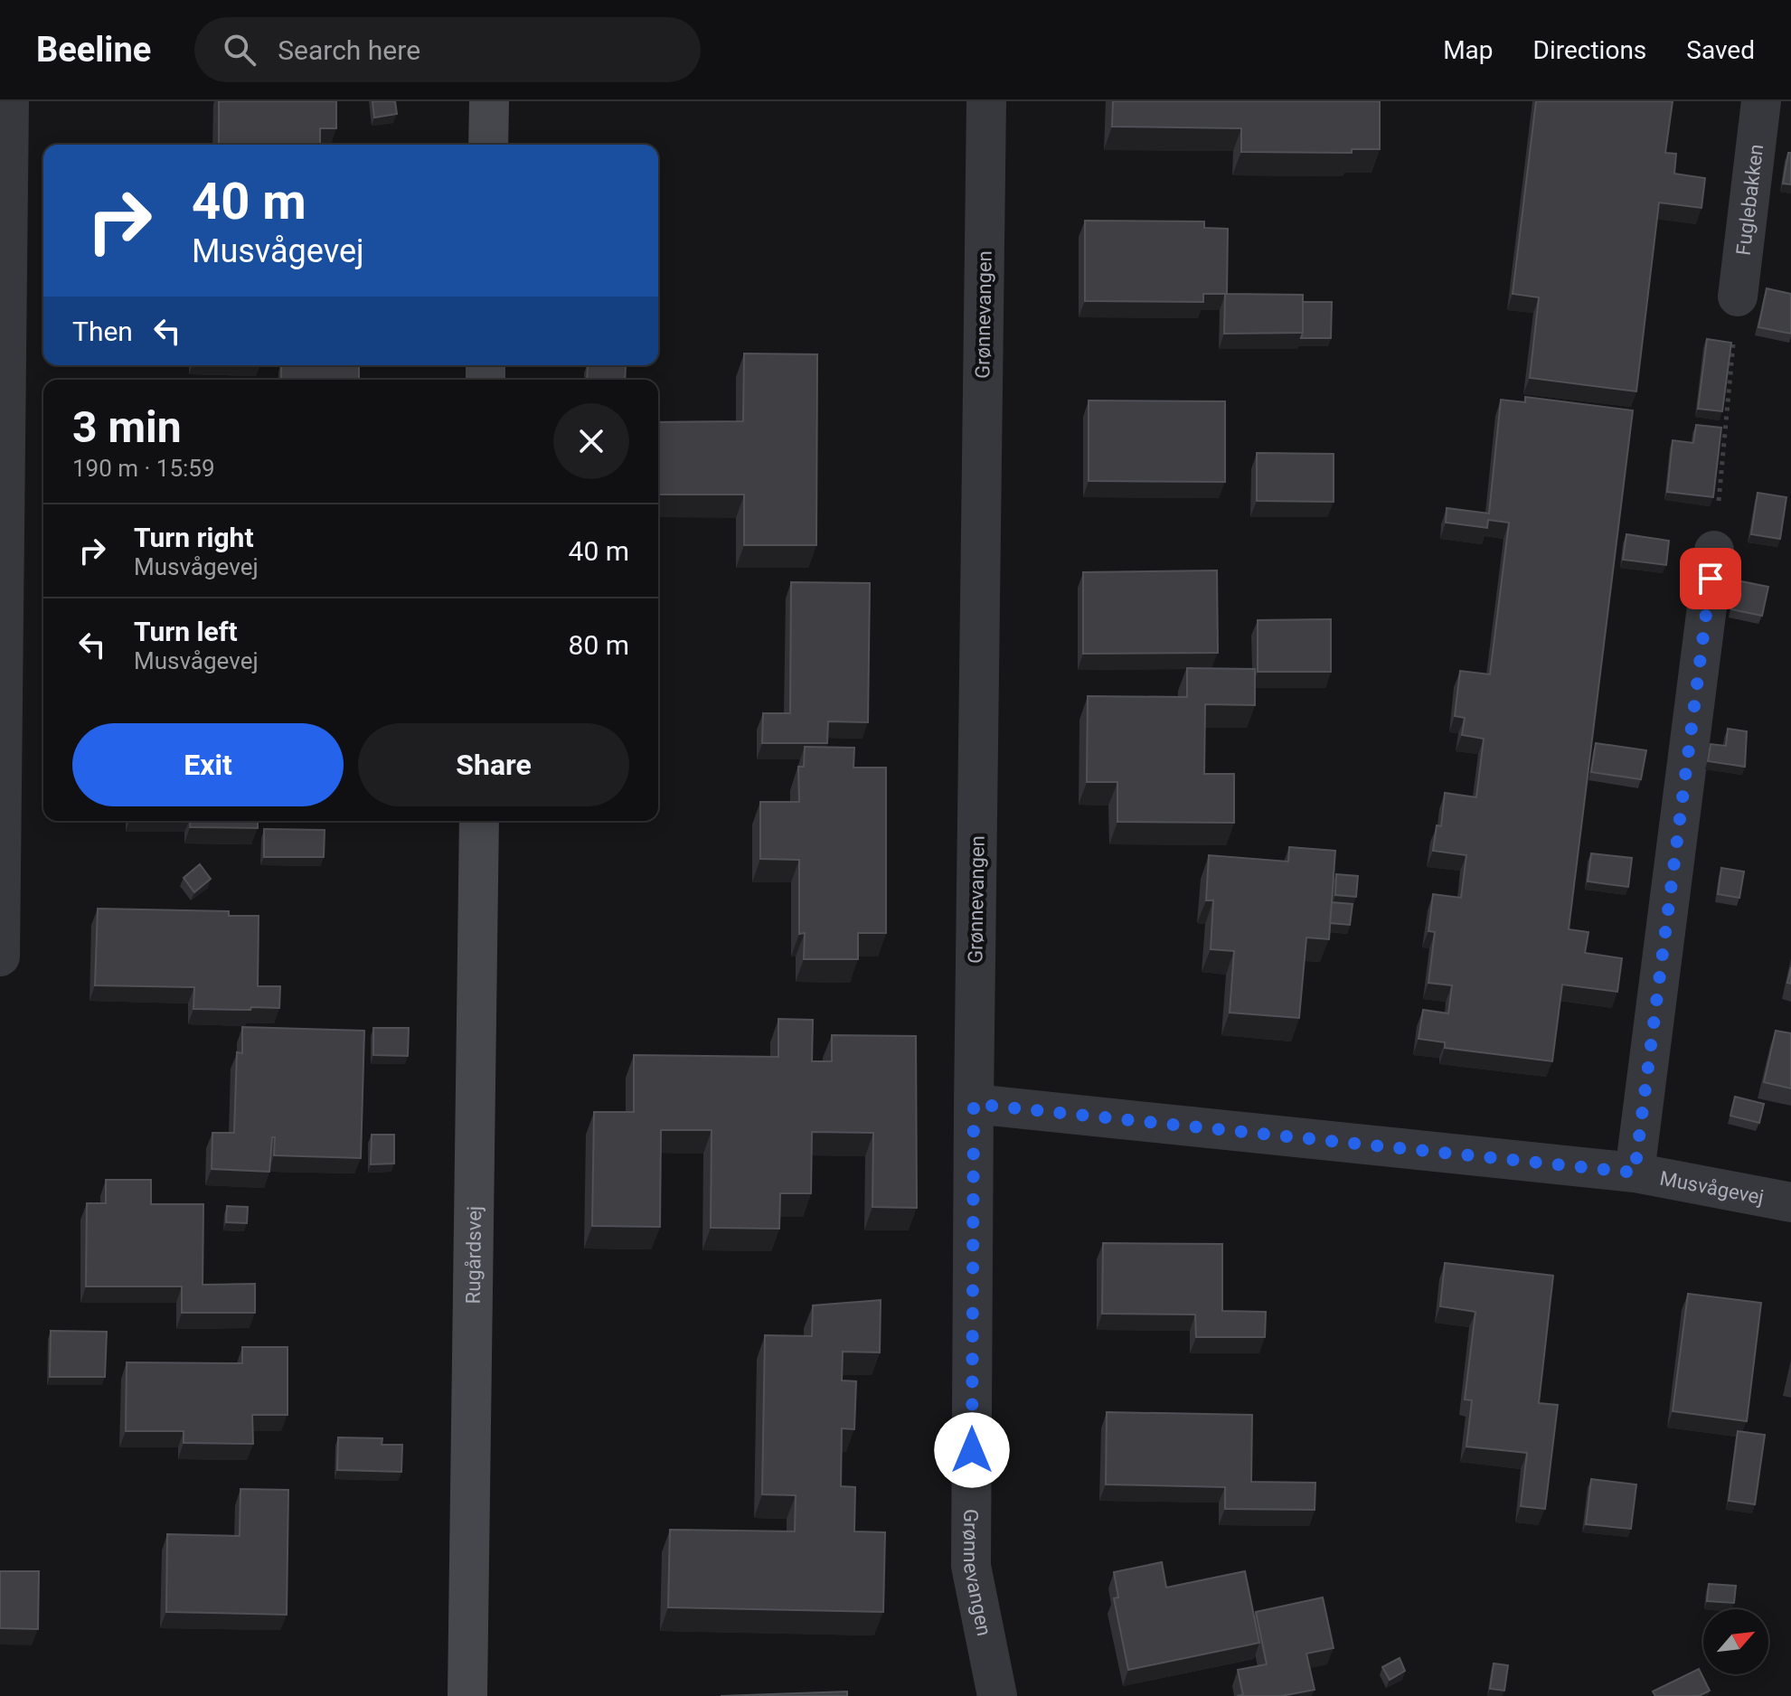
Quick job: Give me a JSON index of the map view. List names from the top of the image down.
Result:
{
  "streets": {
    "main road": ["Rugårdsvej"],
    "street": ["Fuglebakken", "Grønnevangen", "Musvågevej"]
  },
  "crossings": [
    ["Grønnevangen", "Musvågevej"]
  ],
  "north": "top right",
  "page": {
    "header": "Beeline",
    "search": "Search here",
    "nav": ["Map", "Directions", "Saved"],
    "turn": ["40 m", "Musvågevej"],
    "then": "Then",
    "heading": ["3 min", "190 m · 15:59"],
    "list": [
      {
        "name": "Turn right",
        "note": "Musvågevej",
        "value": "40 m"
      },
      {
        "name": "Turn left",
        "note": "Musvågevej",
        "value": "80 m"
      }
    ],
    "buttons": ["Exit", "Share"]
  }
}
